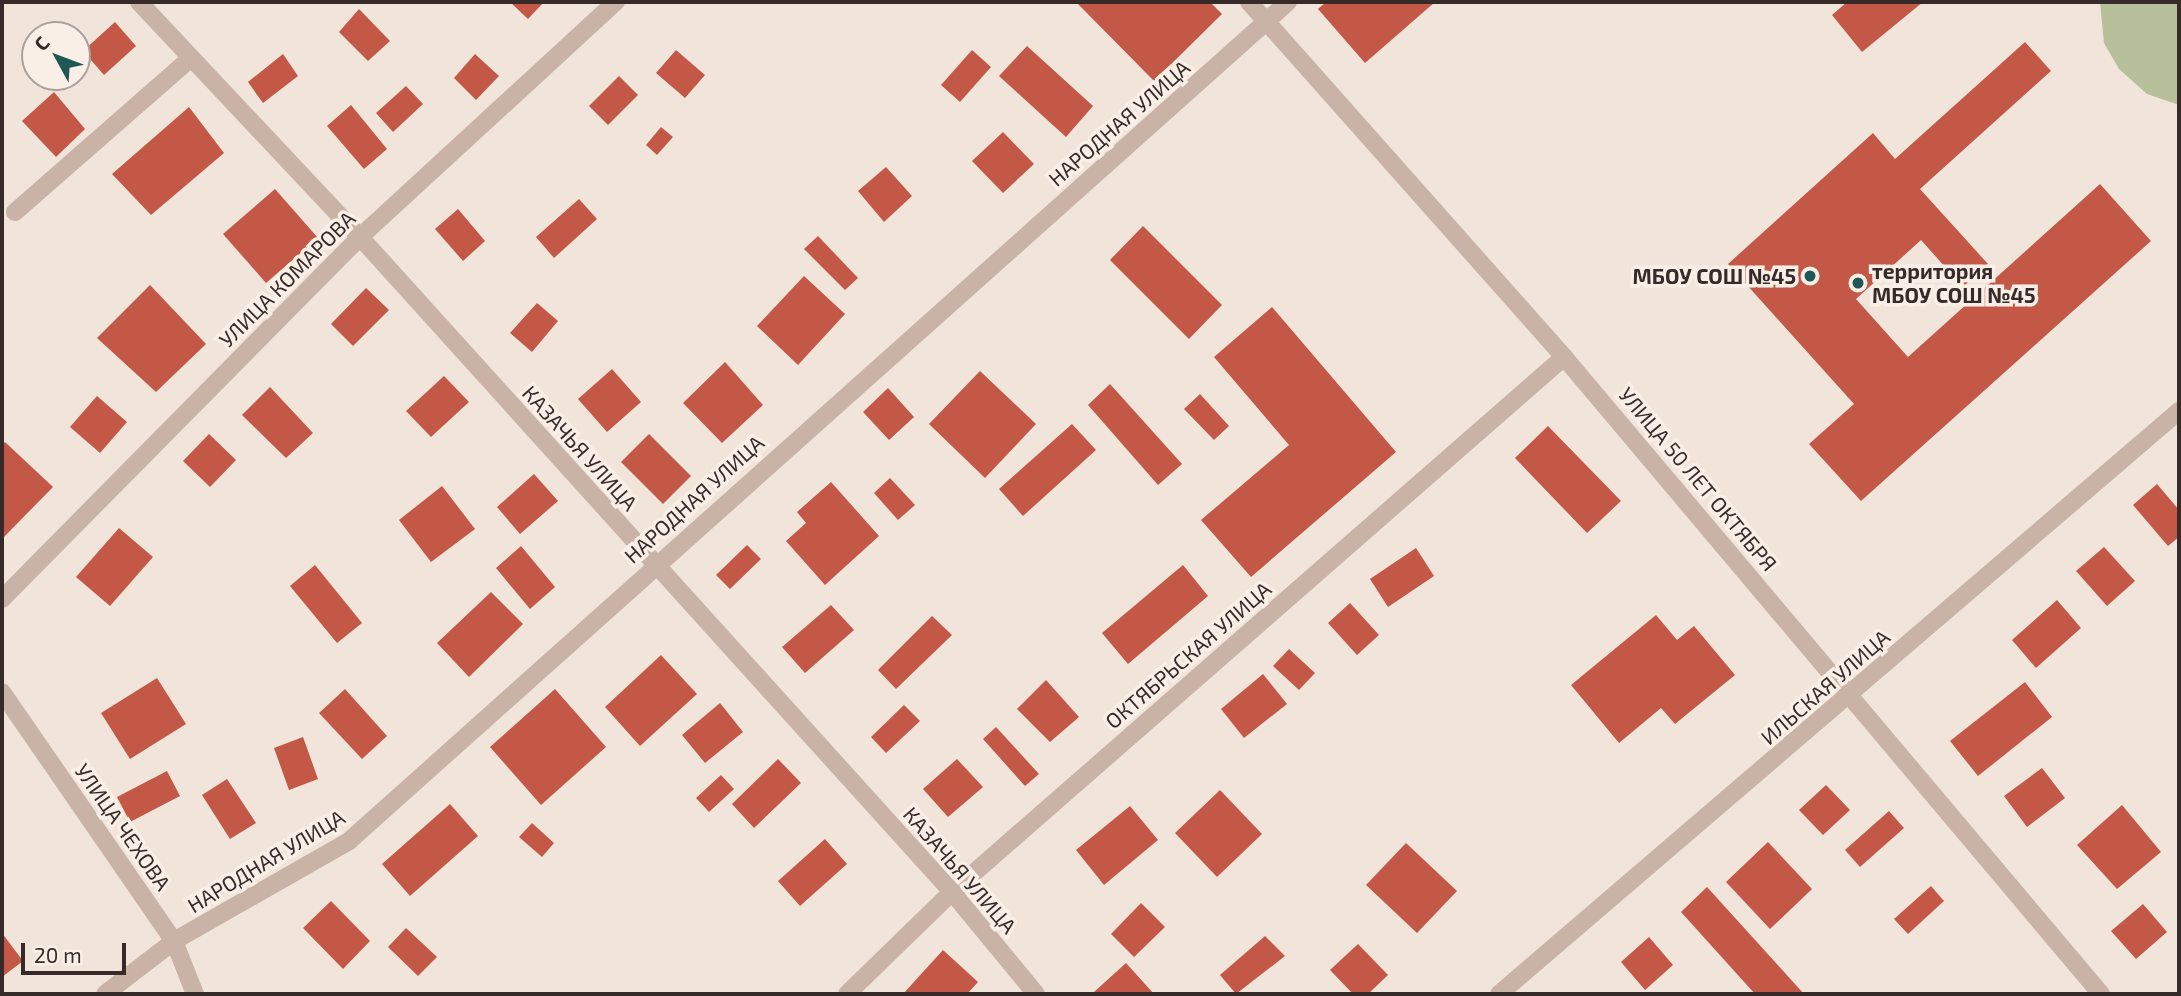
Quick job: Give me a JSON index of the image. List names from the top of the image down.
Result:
{
  "streets": {
    "street": [
      "НАРОДНАЯ УЛИЦА",
      "УЛИЦА КОМАРОВА",
      "КАЗАЧЬЯ УЛИЦА",
      "УЛИЦА 50 ЛЕТ ОКТЯБРЯ",
      "ОКТЯБРЬСКАЯ УЛИЦА",
      "ИЛЬСКАЯ УЛИЦА",
      "УЛИЦА ЧЕХОВА"
    ]
  },
  "crossings": [
    ["НАРОДНАЯ УЛИЦА", "КАЗАЧЬЯ УЛИЦА"],
    ["НАРОДНАЯ УЛИЦА", "УЛИЦА 50 ЛЕТ ОКТЯБРЯ"],
    ["НАРОДНАЯ УЛИЦА", "УЛИЦА ЧЕХОВА"],
    ["УЛИЦА КОМАРОВА", "КАЗАЧЬЯ УЛИЦА"],
    ["КАЗАЧЬЯ УЛИЦА", "ОКТЯБРЬСКАЯ УЛИЦА"],
    ["УЛИЦА 50 ЛЕТ ОКТЯБРЯ", "ОКТЯБРЬСКАЯ УЛИЦА"],
    ["УЛИЦА 50 ЛЕТ ОКТЯБРЯ", "ИЛЬСКАЯ УЛИЦА"]
  ],
  "places": ["МБОУ СОШ №45", "территория МБОУ СОШ №45"],
  "scale_bar": "20 m",
  "north": "top left"
}
